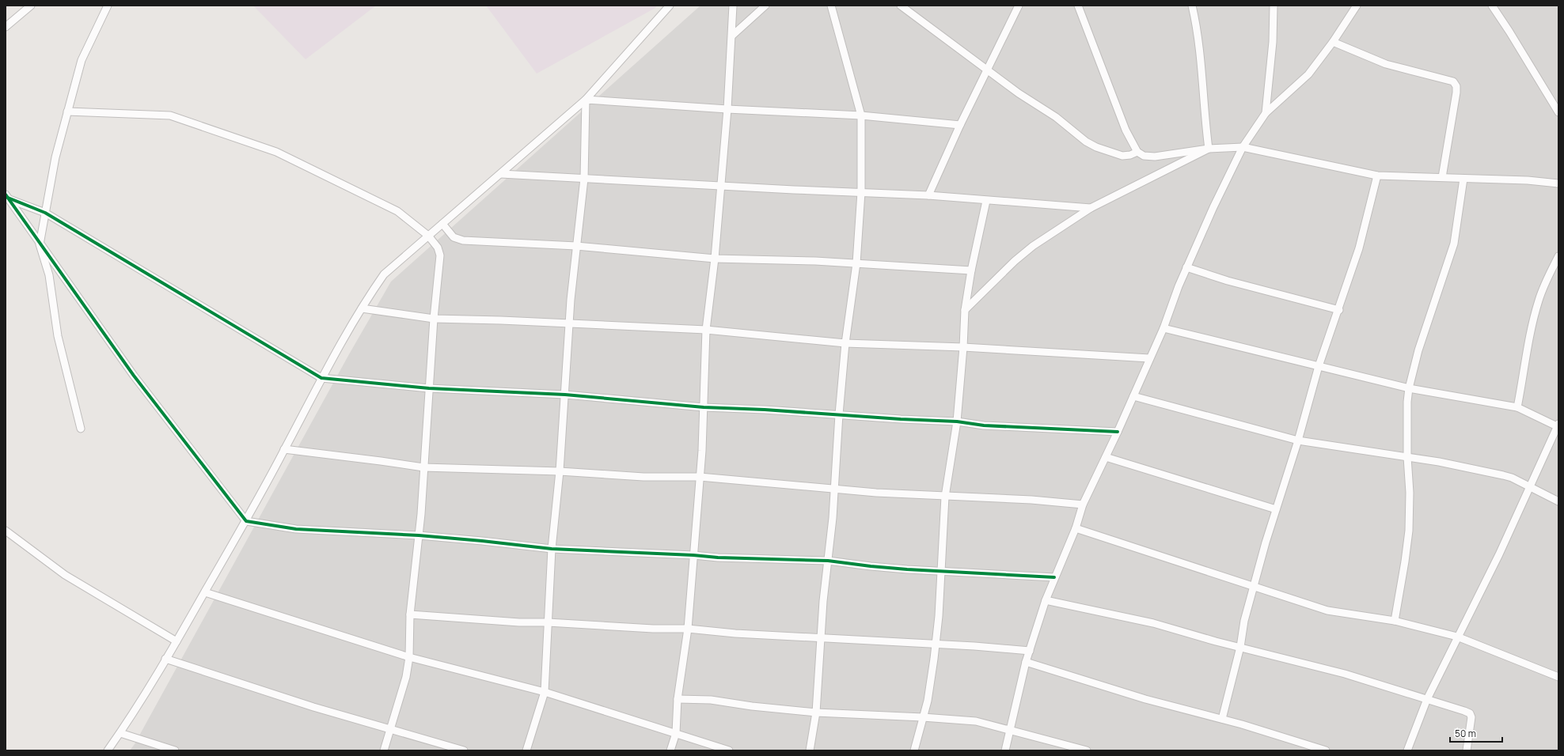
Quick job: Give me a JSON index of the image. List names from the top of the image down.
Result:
{
  "scale_bar": "50 m"
}
